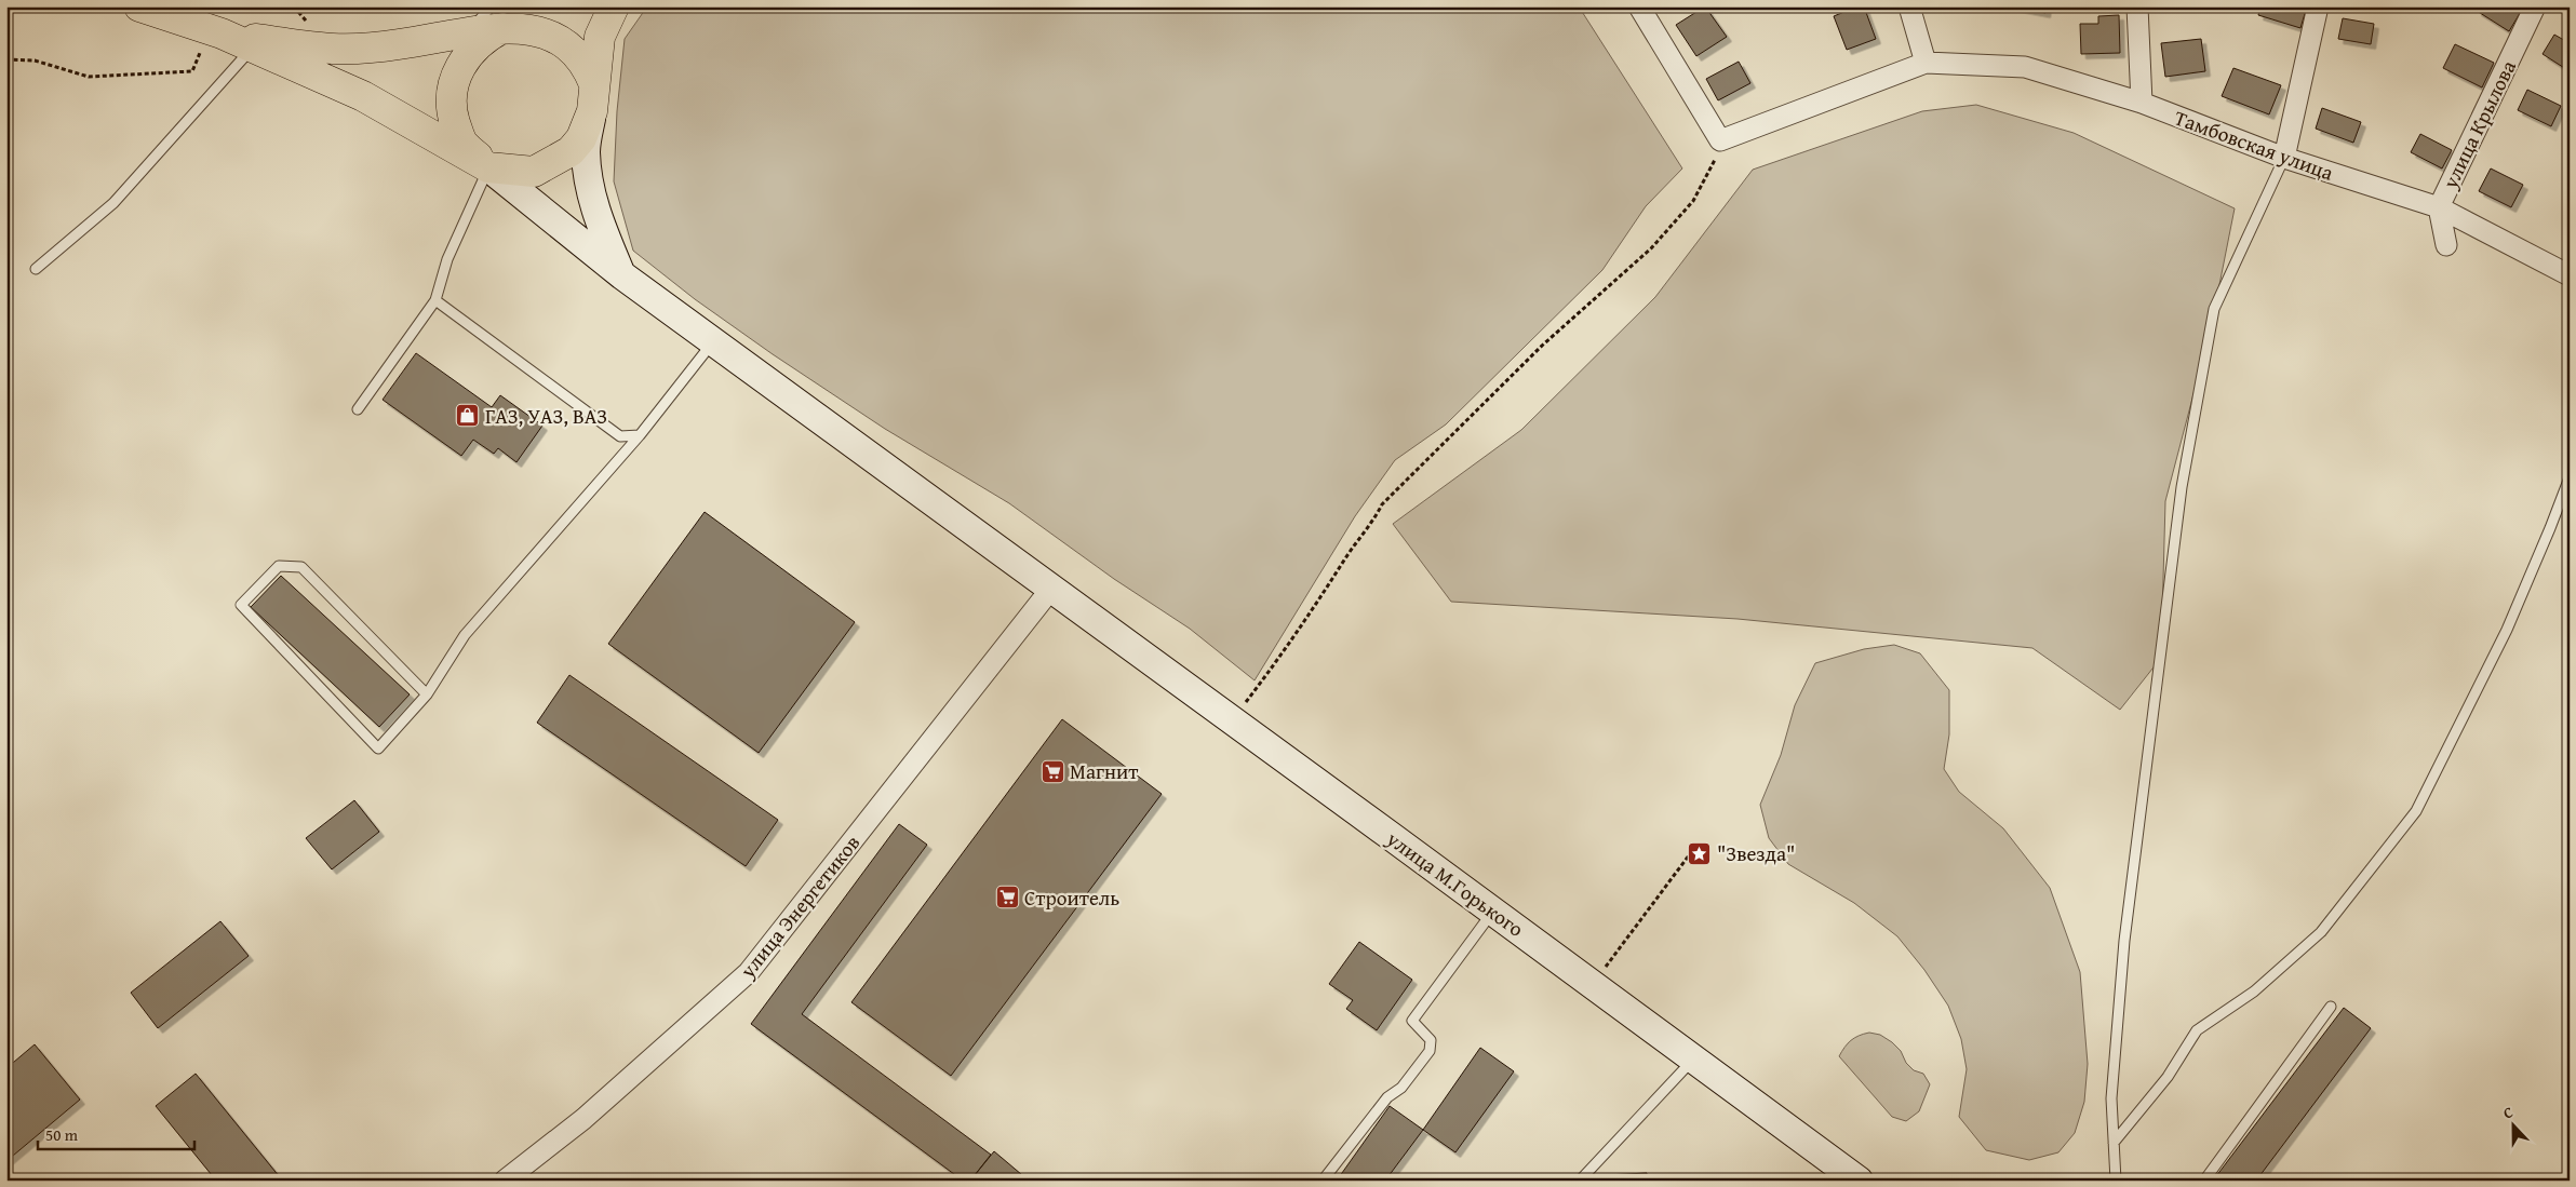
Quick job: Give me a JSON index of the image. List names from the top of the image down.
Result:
{
  "streets": {
    "main road": ["улица М.Горького"],
    "street": ["улица Крылова", "Тамбовская улица", "улица Энергетиков"]
  },
  "crossings": [
    ["улица Крылова", "Тамбовская улица"],
    ["улица М.Горького", "улица Энергетиков"]
  ],
  "places": {
    "shop": ["ГАЗ, УАЗ, ВАЗ"],
    "supermarket": ["Магнит", "Строитель"],
    "place": ["\"Звезда\""]
  },
  "scale_bar": "50 m",
  "north": "top"
}
